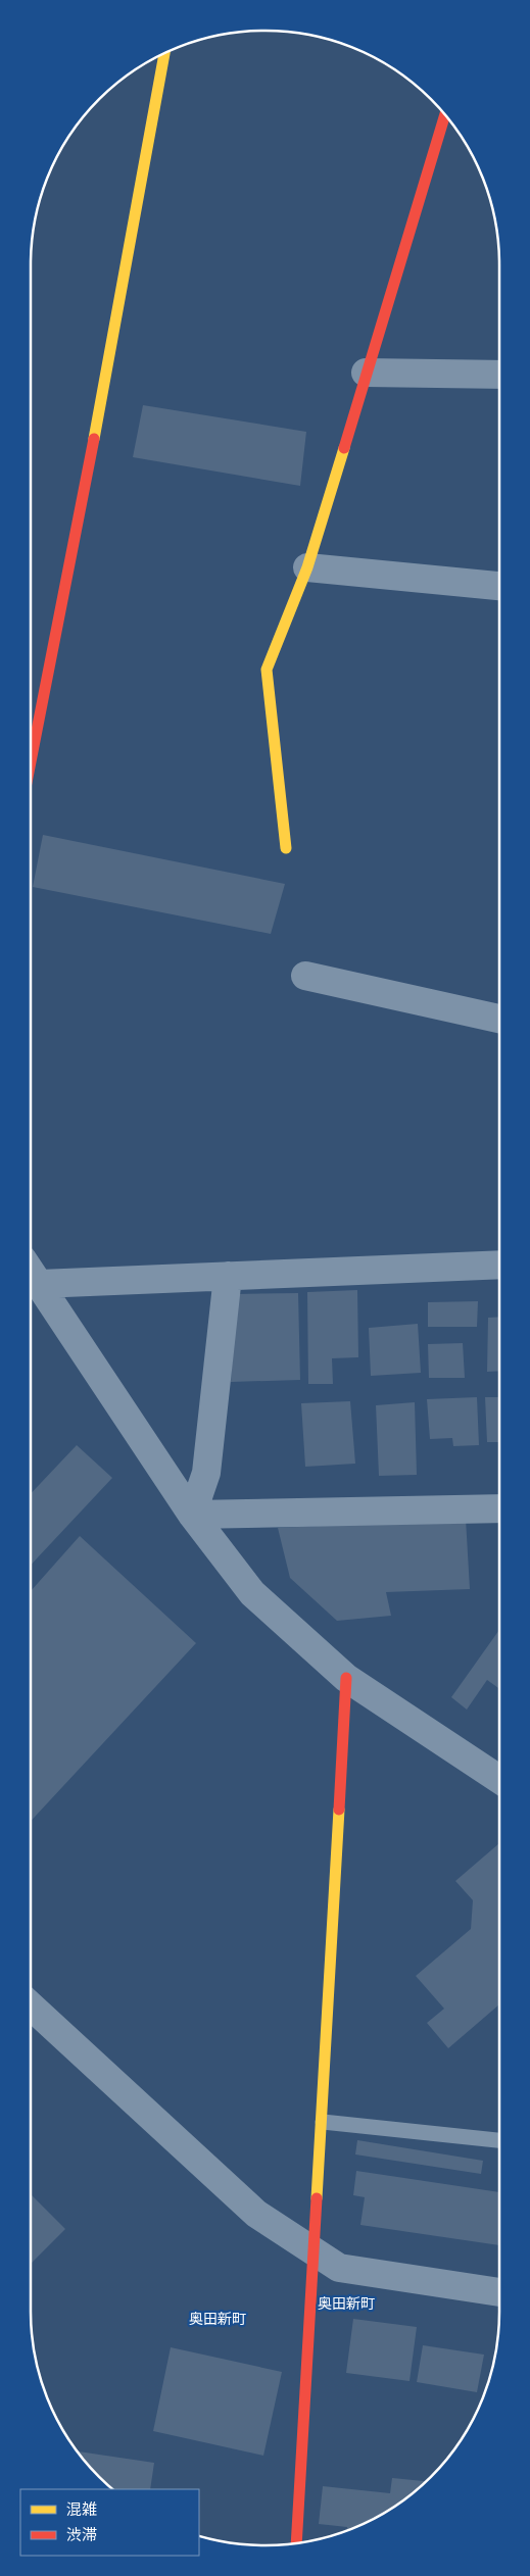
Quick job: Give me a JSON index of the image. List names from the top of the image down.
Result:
{
  "districts": ["奥田新町", "奥田新町"],
  "legend": ["混雑", "渋滞"]
}
